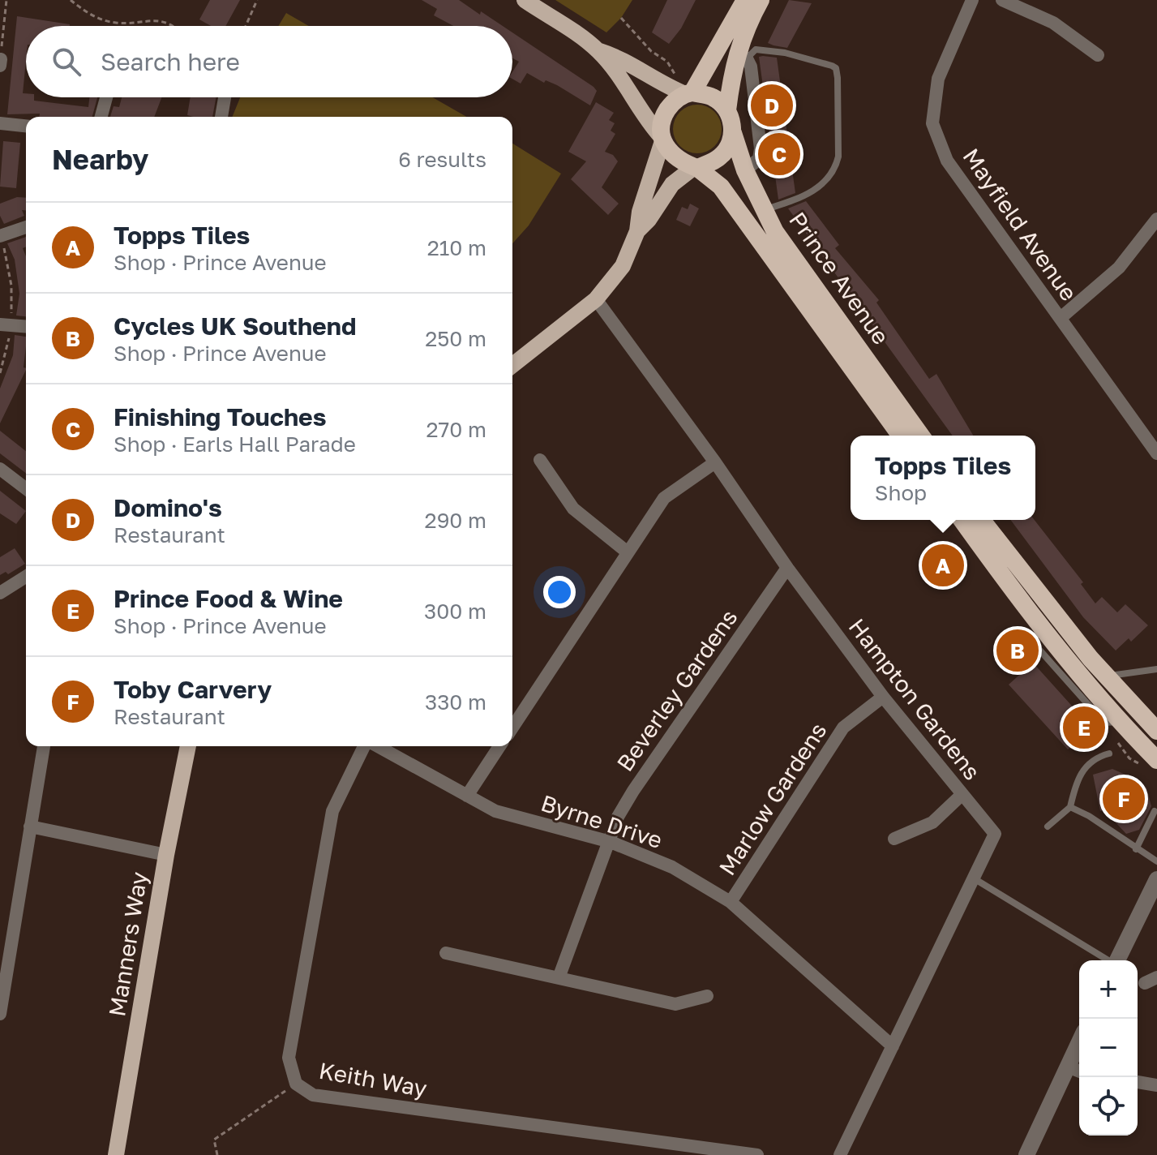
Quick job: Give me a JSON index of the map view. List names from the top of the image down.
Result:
{
  "streets": {
    "highway": ["Prince Avenue"],
    "main road": ["Manners Way"],
    "street": [
      "Mayfield Avenue",
      "Beverley Gardens",
      "Hampton Gardens",
      "Marlow Gardens",
      "Byrne Drive",
      "Keith Way"
    ]
  },
  "crossings": [
    ["Beverley Gardens", "Hampton Gardens"],
    ["Beverley Gardens", "Byrne Drive"],
    ["Hampton Gardens", "Marlow Gardens"],
    ["Hampton Gardens", "Byrne Drive"],
    ["Marlow Gardens", "Byrne Drive"]
  ],
  "page": {
    "search": "Search here",
    "pins": [
      "D",
      "C",
      "A",
      "B",
      "E",
      "F"
    ],
    "heading": ["Nearby", "6 results"],
    "list": [
      {
        "mark": "A",
        "name": "Topps Tiles",
        "note": "Shop · Prince Avenue",
        "value": "210 m"
      },
      {
        "mark": "B",
        "name": "Cycles UK Southend",
        "note": "Shop · Prince Avenue",
        "value": "250 m"
      },
      {
        "mark": "C",
        "name": "Finishing Touches",
        "note": "Shop · Earls Hall Parade",
        "value": "270 m"
      },
      {
        "mark": "D",
        "name": "Domino's",
        "note": "Restaurant",
        "value": "290 m"
      },
      {
        "mark": "E",
        "name": "Prince Food & Wine",
        "note": "Shop · Prince Avenue",
        "value": "300 m"
      },
      {
        "mark": "F",
        "name": "Toby Carvery",
        "note": "Restaurant",
        "value": "330 m"
      }
    ],
    "popup": ["Topps Tiles", "Shop"],
    "map_buttons": ["+", "−"]
  }
}
